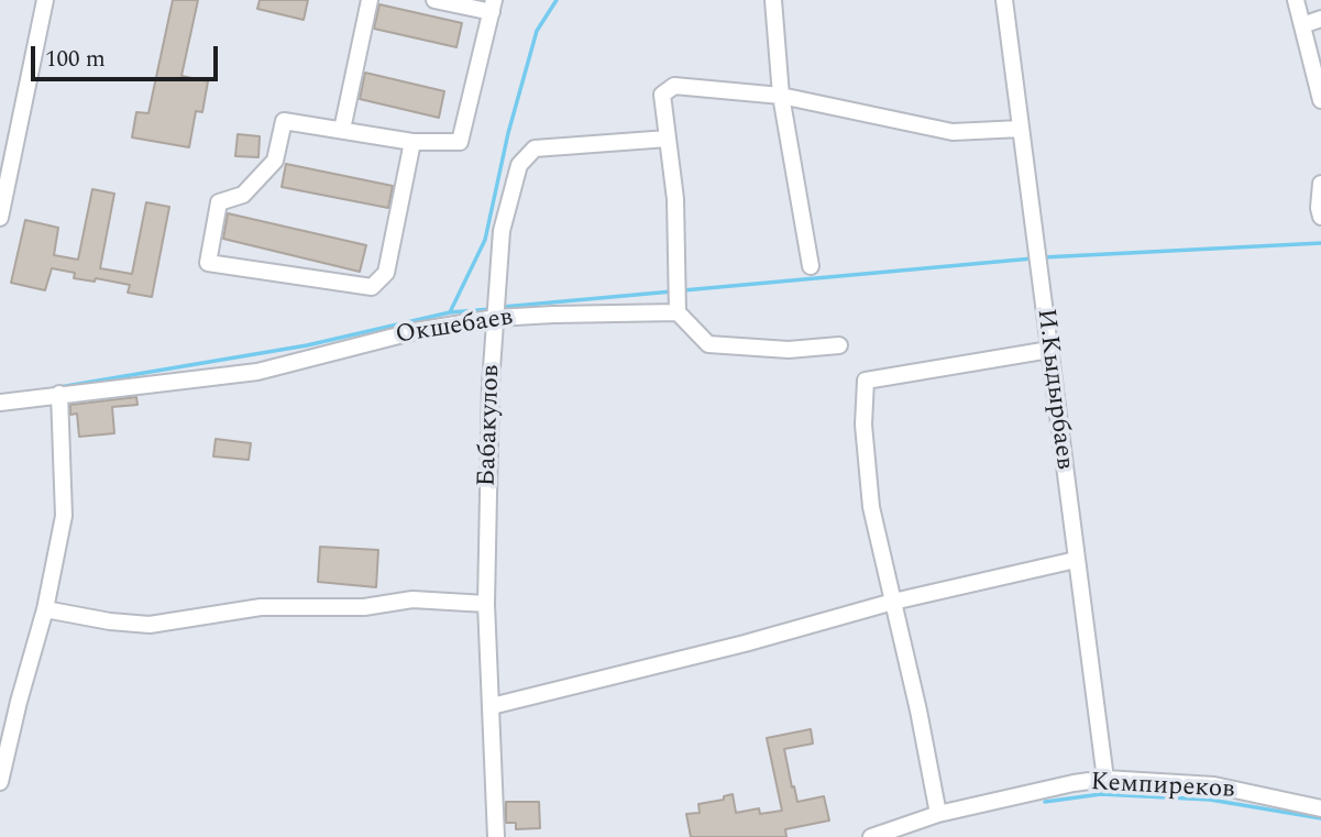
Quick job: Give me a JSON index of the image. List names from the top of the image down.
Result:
{
  "streets": {
    "street": [
      "Окшебаев",
      "И.Кыдырбаев",
      "Бабакулов",
      "Кемпиреков"
    ]
  },
  "crossings": [
    ["Окшебаев", "Бабакулов"],
    ["И.Кыдырбаев", "Кемпиреков"]
  ],
  "scale_bar": "100 m"
}
